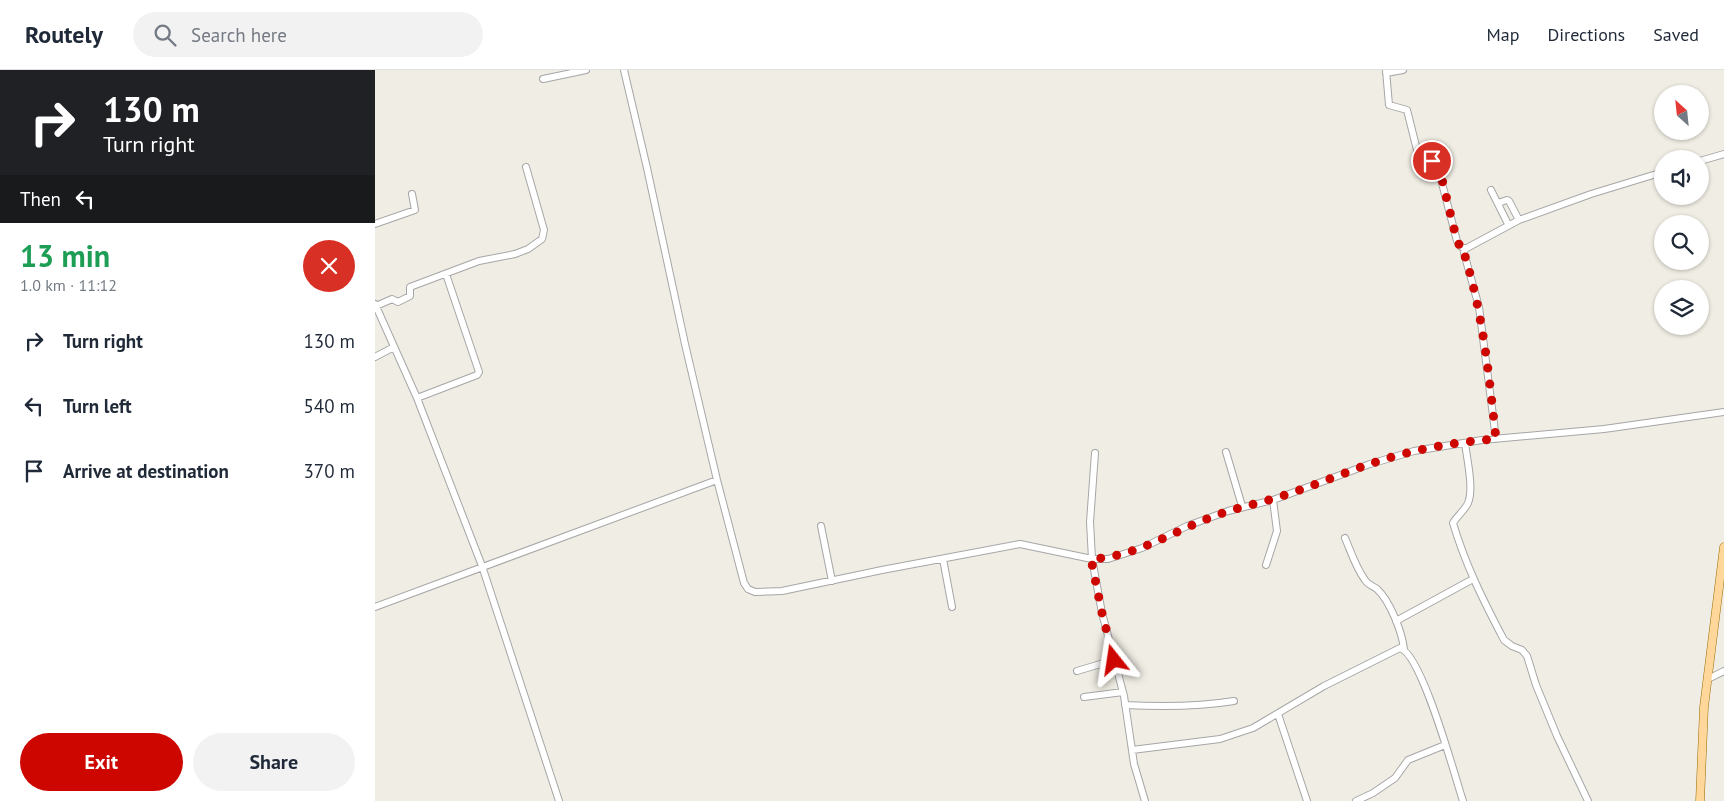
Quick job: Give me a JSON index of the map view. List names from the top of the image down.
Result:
{
  "north": "top left",
  "page": {
    "header": "Routely",
    "search": "Search here",
    "nav": ["Map", "Directions", "Saved"],
    "turn": ["130 m", "Turn right"],
    "then": "Then",
    "heading": ["13 min", "1.0 km · 11:12"],
    "list": [
      {
        "name": "Turn right",
        "value": "130 m"
      },
      {
        "name": "Turn left",
        "value": "540 m"
      },
      {
        "name": "Arrive at destination",
        "value": "370 m"
      }
    ],
    "buttons": ["Exit", "Share"]
  }
}
